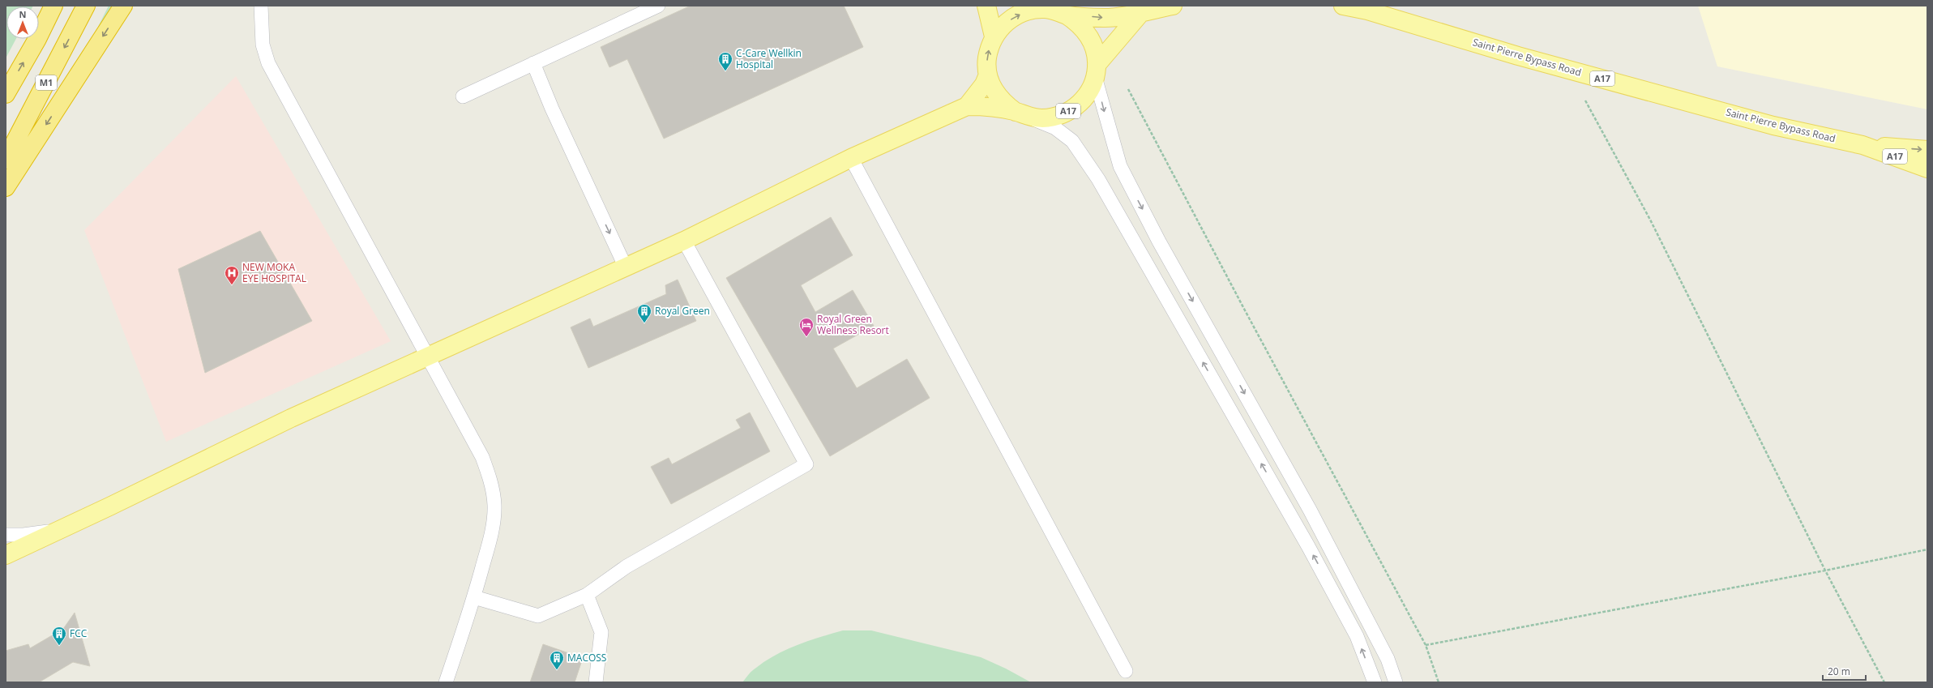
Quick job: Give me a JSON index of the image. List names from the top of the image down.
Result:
{
  "streets": {
    "highway": ["M1"],
    "main road": ["Saint Pierre Bypass Road", "A17"]
  },
  "crossings": [
    ["Saint Pierre Bypass Road", "A17"]
  ],
  "places": {
    "building": [
      "C-Care Wellkin Hospital",
      "Royal Green",
      "FCC",
      "MACOSS"
    ],
    "hospital": ["NEW MOKA EYE HOSPITAL"],
    "hotel": ["Royal Green Wellness Resort"]
  },
  "scale_bar": "20 m",
  "north": "top"
}
